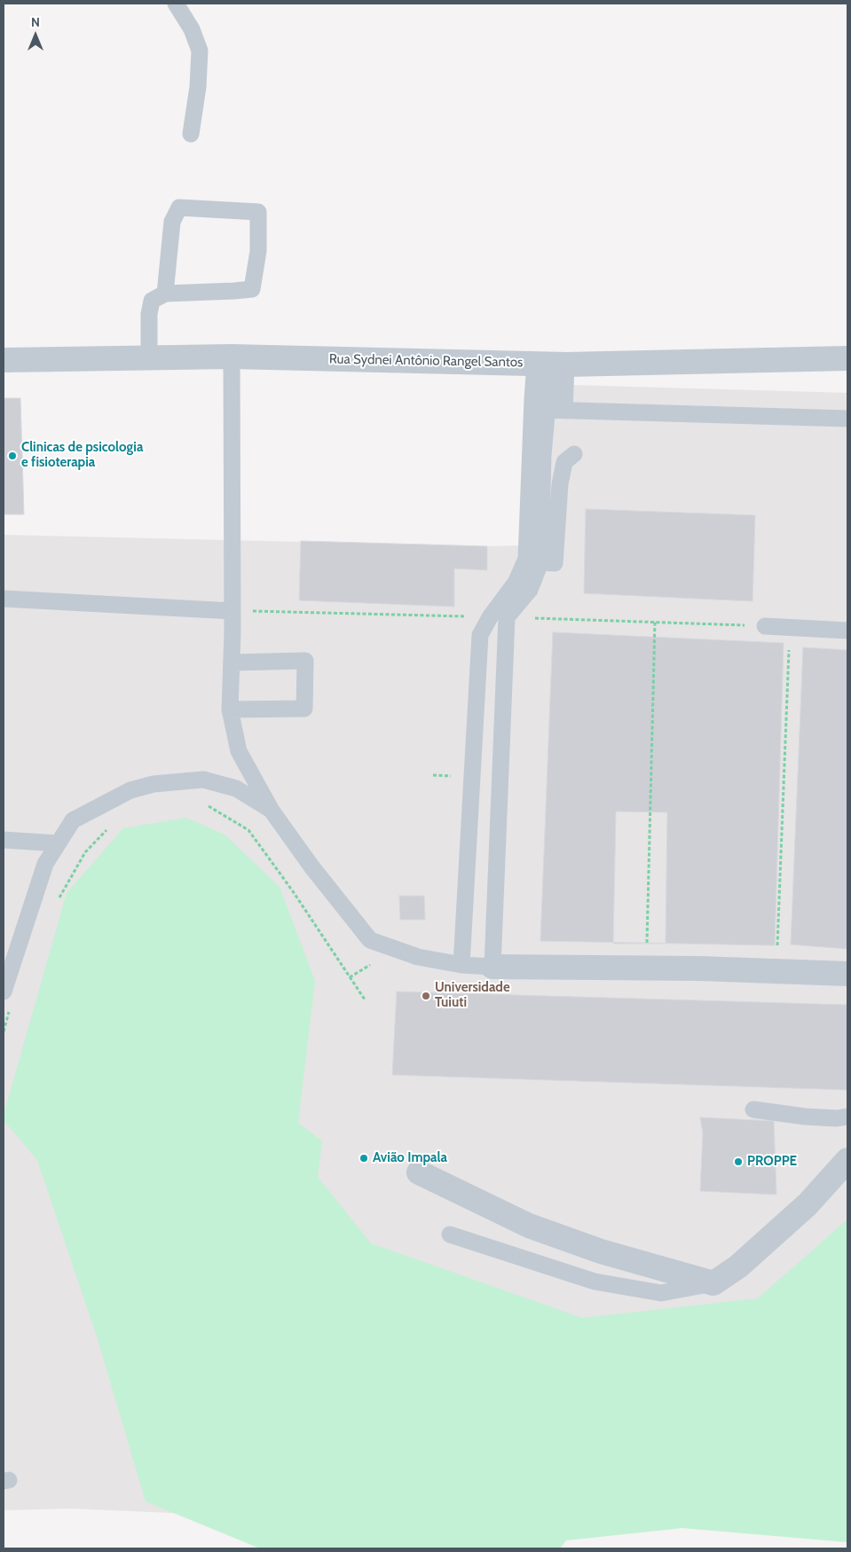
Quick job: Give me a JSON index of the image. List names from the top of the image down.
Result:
{
  "streets": {
    "street": ["Rua Sydnei Antônio Rangel Santos"]
  },
  "places": [
    "Clinicas de psicologia e fisioterapia",
    "Universidade Tuiuti",
    "Avião Impala",
    "PROPPE"
  ],
  "north": "top"
}
